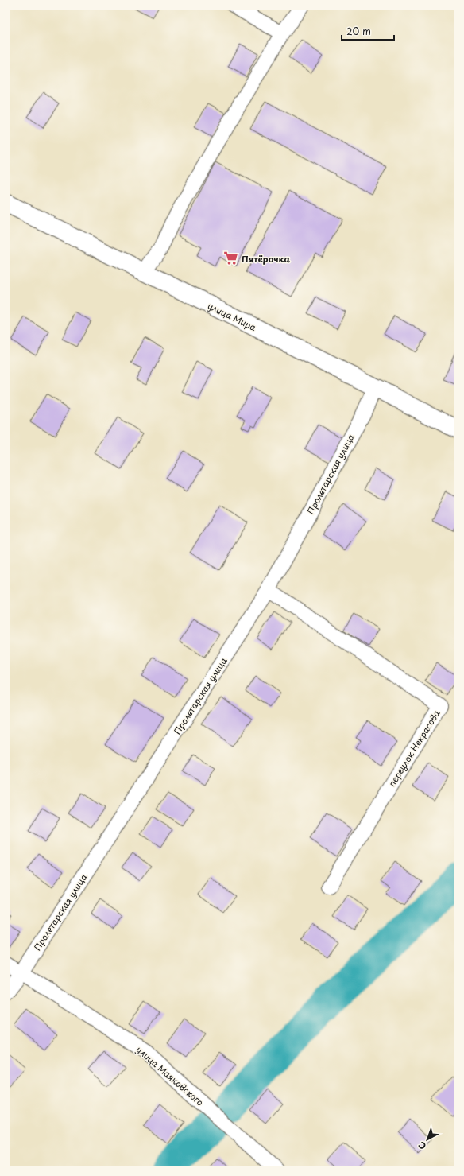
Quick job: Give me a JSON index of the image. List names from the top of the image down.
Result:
{
  "streets": {
    "main road": ["улица Мира"],
    "street": ["Пролетарская улица", "переулок Некрасова", "улица Маяковского"]
  },
  "crossings": [
    ["улица Мира", "Пролетарская улица"],
    ["Пролетарская улица", "переулок Некрасова"],
    ["Пролетарская улица", "улица Маяковского"]
  ],
  "places": {
    "supermarket": ["Пятёрочка"]
  },
  "scale_bar": "20 m",
  "north": "bottom left"
}
